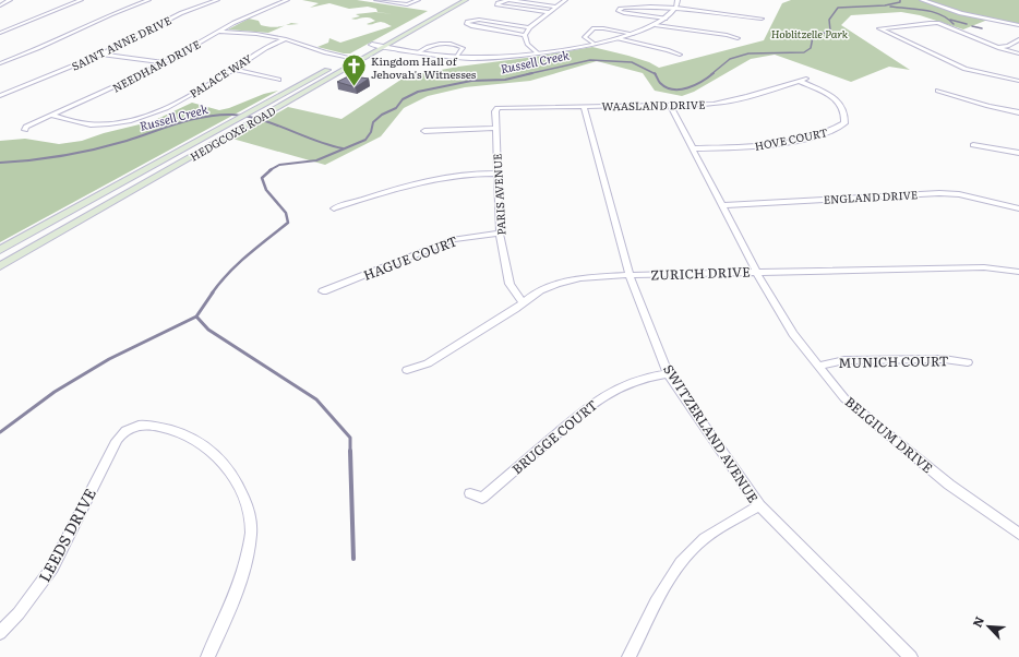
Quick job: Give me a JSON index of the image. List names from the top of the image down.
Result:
{
  "streets": {
    "main road": ["HEDGCOXE ROAD"],
    "street": [
      "SAINT ANNE DRIVE",
      "NEEDHAM DRIVE",
      "PALACE WAY",
      "WAASLAND DRIVE",
      "HOVE COURT",
      "PARIS AVENUE",
      "ENGLAND DRIVE",
      "HAGUE COURT",
      "ZURICH DRIVE",
      "MUNICH COURT",
      "SWITZERLAND AVENUE",
      "BELGIUM DRIVE",
      "BRUGGE COURT",
      "LEEDS DRIVE"
    ]
  },
  "crossings": [
    ["NEEDHAM DRIVE", "PALACE WAY"],
    ["WAASLAND DRIVE", "HOVE COURT"],
    ["WAASLAND DRIVE", "PARIS AVENUE"],
    ["WAASLAND DRIVE", "SWITZERLAND AVENUE"],
    ["WAASLAND DRIVE", "BELGIUM DRIVE"],
    ["HOVE COURT", "BELGIUM DRIVE"],
    ["PARIS AVENUE", "HAGUE COURT"],
    ["PARIS AVENUE", "ZURICH DRIVE"],
    ["ENGLAND DRIVE", "BELGIUM DRIVE"],
    ["ZURICH DRIVE", "SWITZERLAND AVENUE"],
    ["ZURICH DRIVE", "BELGIUM DRIVE"],
    ["MUNICH COURT", "BELGIUM DRIVE"],
    ["SWITZERLAND AVENUE", "BRUGGE COURT"]
  ],
  "water": ["Russell Creek"],
  "parks": ["Hoblitzelle Park"],
  "places": {
    "church": ["Kingdom Hall of Jehovah's Witnesses"]
  },
  "north": "top left"
}
